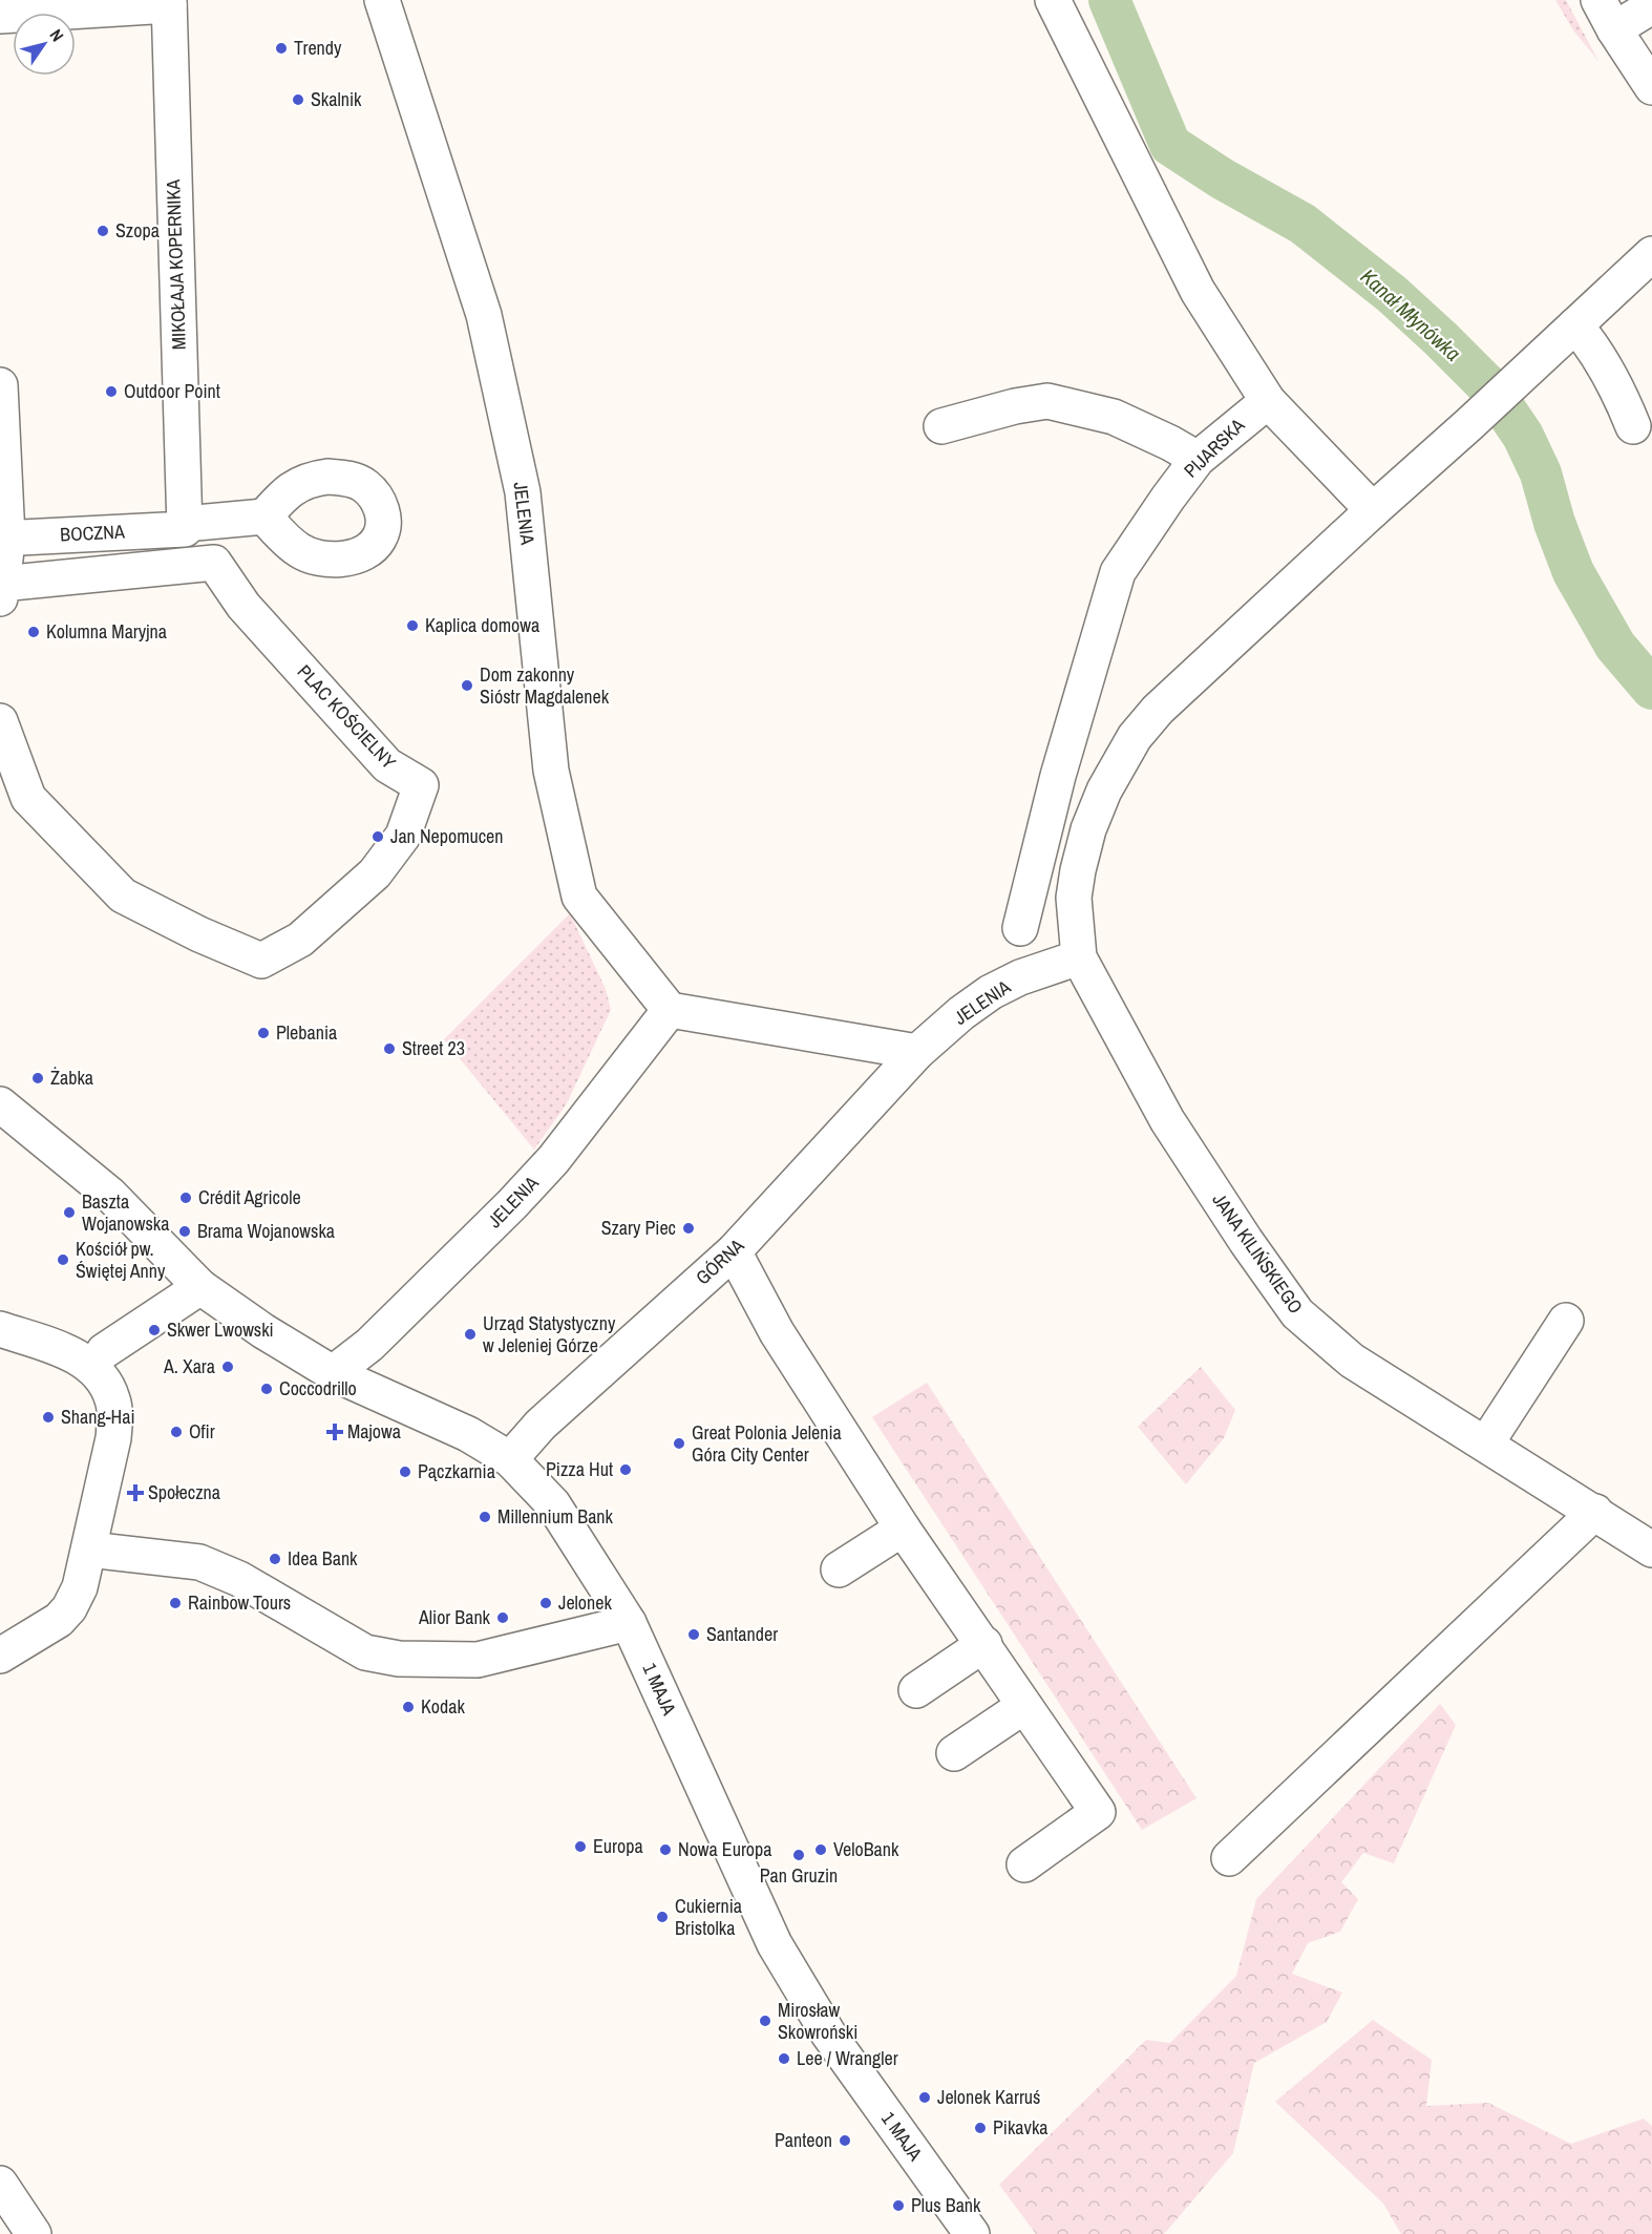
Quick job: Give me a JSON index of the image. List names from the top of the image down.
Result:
{
  "streets": {
    "street": [
      "MIKOŁAJA KOPERNIKA",
      "PIJARSKA",
      "JELENIA",
      "BOCZNA",
      "PLAC KOŚCIELNY",
      "JANA KILIŃSKIEGO",
      "GÓRNA",
      "1 MAJA"
    ]
  },
  "crossings": [
    ["MIKOŁAJA KOPERNIKA", "BOCZNA"],
    ["JELENIA", "JANA KILIŃSKIEGO"],
    ["JELENIA", "GÓRNA"],
    ["JELENIA", "1 MAJA"],
    ["BOCZNA", "PLAC KOŚCIELNY"],
    ["GÓRNA", "1 MAJA"]
  ],
  "water": ["Kanał Młynówka"],
  "places": {
    "other": [
      "Trendy",
      "Skalnik",
      "Szopa",
      "Outdoor Point",
      "Kaplica domowa",
      "Kolumna Maryjna",
      "Dom zakonny Sióstr Magdalenek",
      "Jan Nepomucen",
      "Plebania",
      "Street 23",
      "Żabka",
      "Crédit Agricole",
      "Baszta Wojanowska",
      "Szary Piec",
      "Brama Wojanowska",
      "Kościół pw. Świętej Anny",
      "Skwer Lwowski",
      "Urząd Statystyczny w Jeleniej Górze",
      "A. Xara",
      "Coccodrillo",
      "Shang-Hai",
      "Ofir",
      "Great Polonia Jelenia Góra City Center",
      "Pizza Hut",
      "Pączkarnia",
      "Millennium Bank",
      "Idea Bank",
      "Rainbow Tours",
      "Jelonek",
      "Alior Bank",
      "Santander",
      "Kodak",
      "Europa",
      "Nowa Europa",
      "VeloBank",
      "Pan Gruzin",
      "Cukiernia Bristolka",
      "Mirosław Skowroński",
      "Lee / Wrangler",
      "Jelonek Karruś",
      "Pikavka",
      "Panteon",
      "Plus Bank"
    ],
    "health": ["Majowa", "Społeczna"]
  },
  "north": "top right"
}
